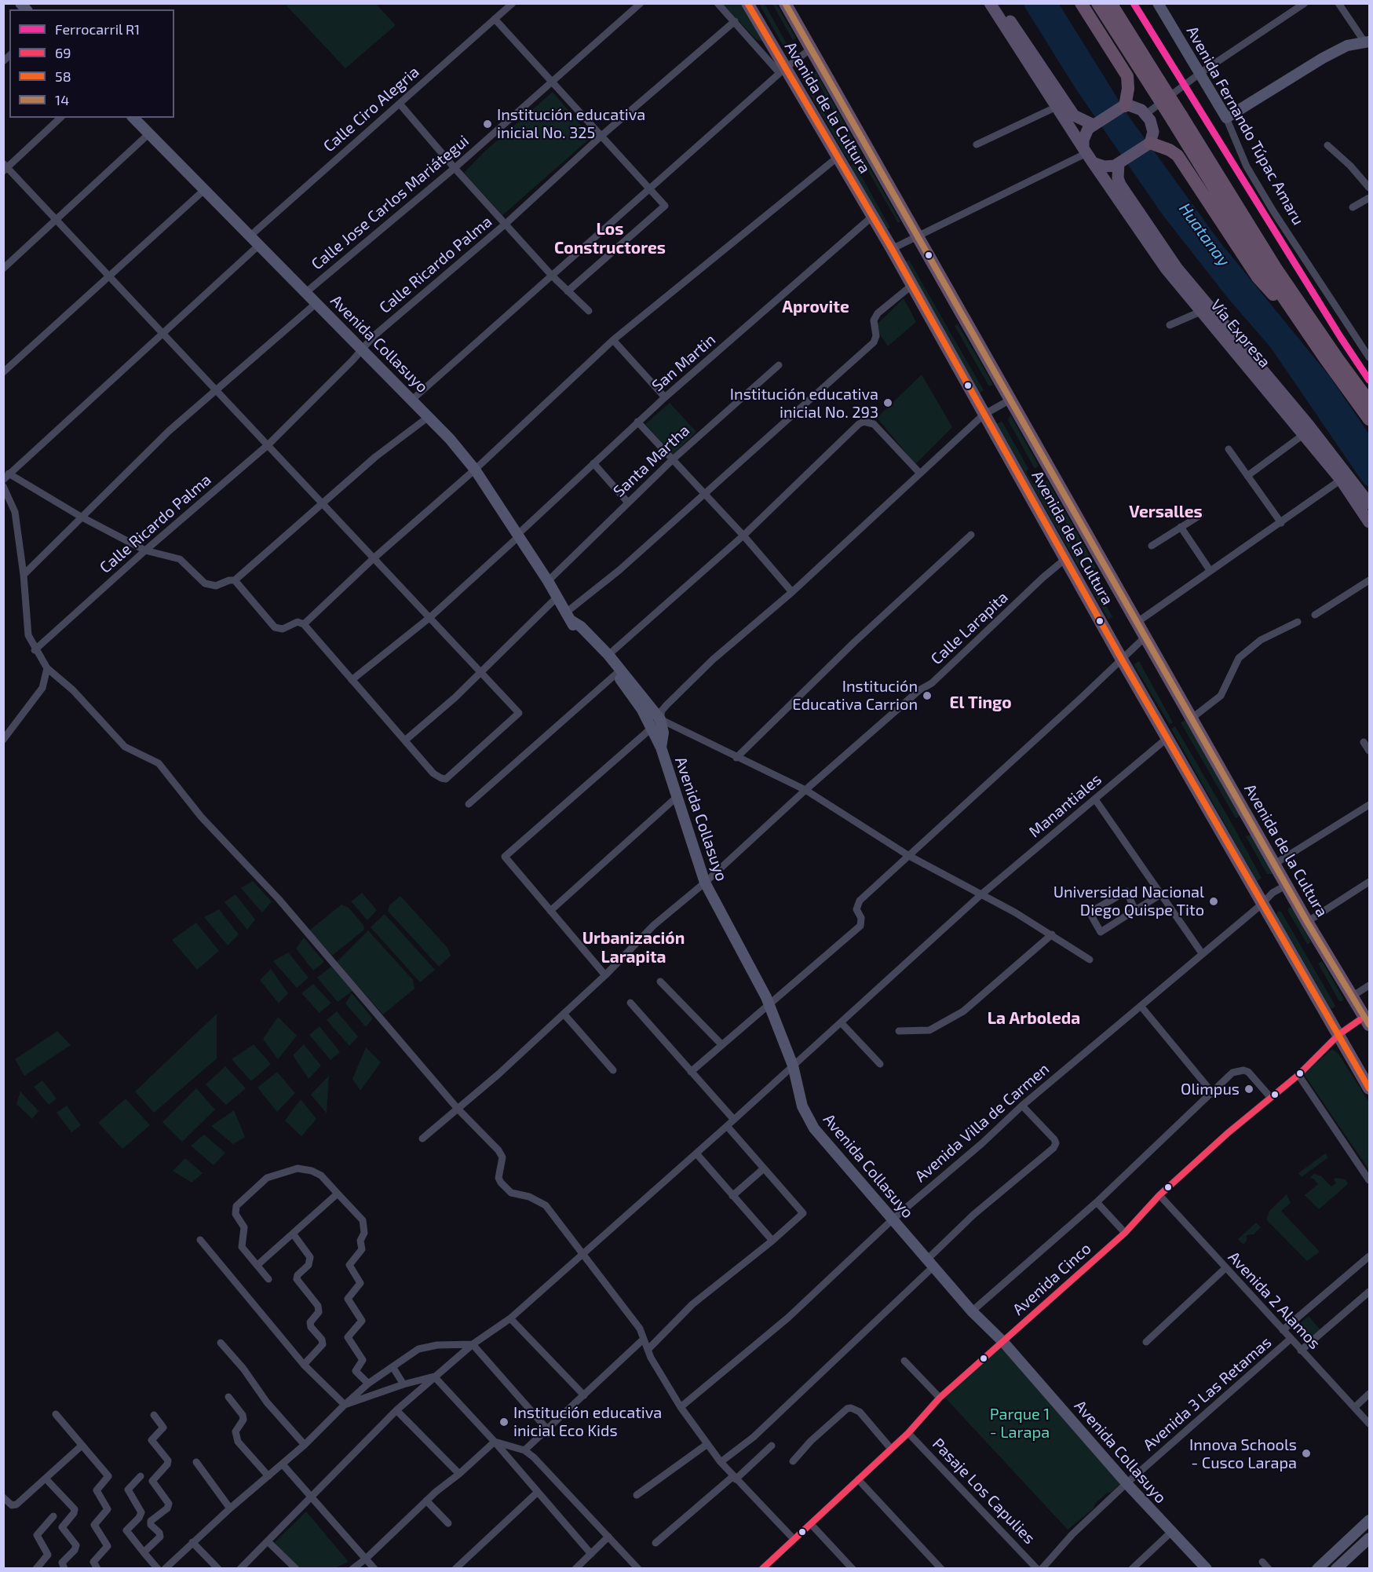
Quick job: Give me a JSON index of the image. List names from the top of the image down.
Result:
{
  "streets": {
    "highway": ["Avenida de la Cultura"],
    "main road": ["Vía Expresa"],
    "street": [
      "Calle Ciro Alegria",
      "Avenida Fernando Túpac Amaru",
      "Calle Jose Carlos Mariátegui",
      "Calle Ricardo Palma",
      "Avenida Collasuyo",
      "San Martin",
      "Santa Martha",
      "Calle Larapita",
      "Manantiales",
      "Avenida Villa de Carmen",
      "Avenida Cinco",
      "Avenida 2 Alamos",
      "Avenida 3 Las Retamas",
      "Pasaje Los Capulies"
    ]
  },
  "crossings": [
    ["Avenida de la Cultura", "San Martin"],
    ["Avenida de la Cultura", "Calle Larapita"],
    ["Avenida de la Cultura", "Manantiales"],
    ["Avenida de la Cultura", "Avenida Villa de Carmen"],
    ["Avenida de la Cultura", "Avenida Cinco"],
    ["Calle Ciro Alegria", "Avenida Collasuyo"],
    ["Calle Jose Carlos Mariátegui", "Avenida Collasuyo"],
    ["Calle Ricardo Palma", "Avenida Collasuyo"],
    ["Avenida Collasuyo", "San Martin"],
    ["Avenida Collasuyo", "Santa Martha"],
    ["Avenida Collasuyo", "Calle Larapita"],
    ["Avenida Collasuyo", "Manantiales"],
    ["Avenida Collasuyo", "Avenida Villa de Carmen"],
    ["Avenida Collasuyo", "Avenida Cinco"],
    ["Avenida Collasuyo", "Avenida 3 Las Retamas"],
    ["Avenida Cinco", "Avenida 2 Alamos"],
    ["Avenida Cinco", "Pasaje Los Capulies"],
    ["Avenida 2 Alamos", "Avenida 3 Las Retamas"]
  ],
  "districts": [
    "Los Constructores",
    "Aprovite",
    "Versalles",
    "El Tingo",
    "Urbanización Larapita",
    "La Arboleda"
  ],
  "water": ["Huatanay"],
  "parks": ["Parque 1 - Larapa"],
  "places": [
    "Institución educativa inicial No. 325",
    "Institución educativa inicial No. 293",
    "Institución Educativa Carrion",
    "Universidad Nacional Diego Quispe Tito",
    "Olimpus",
    "Institución educativa inicial Eco Kids",
    "Innova Schools - Cusco Larapa"
  ],
  "lines": [
    "rail line R1",
    "transit line 58",
    "transit line 14",
    "transit line 69"
  ],
  "legend": [
    "Ferrocarril R1",
    "69",
    "58",
    "14"
  ]
}
